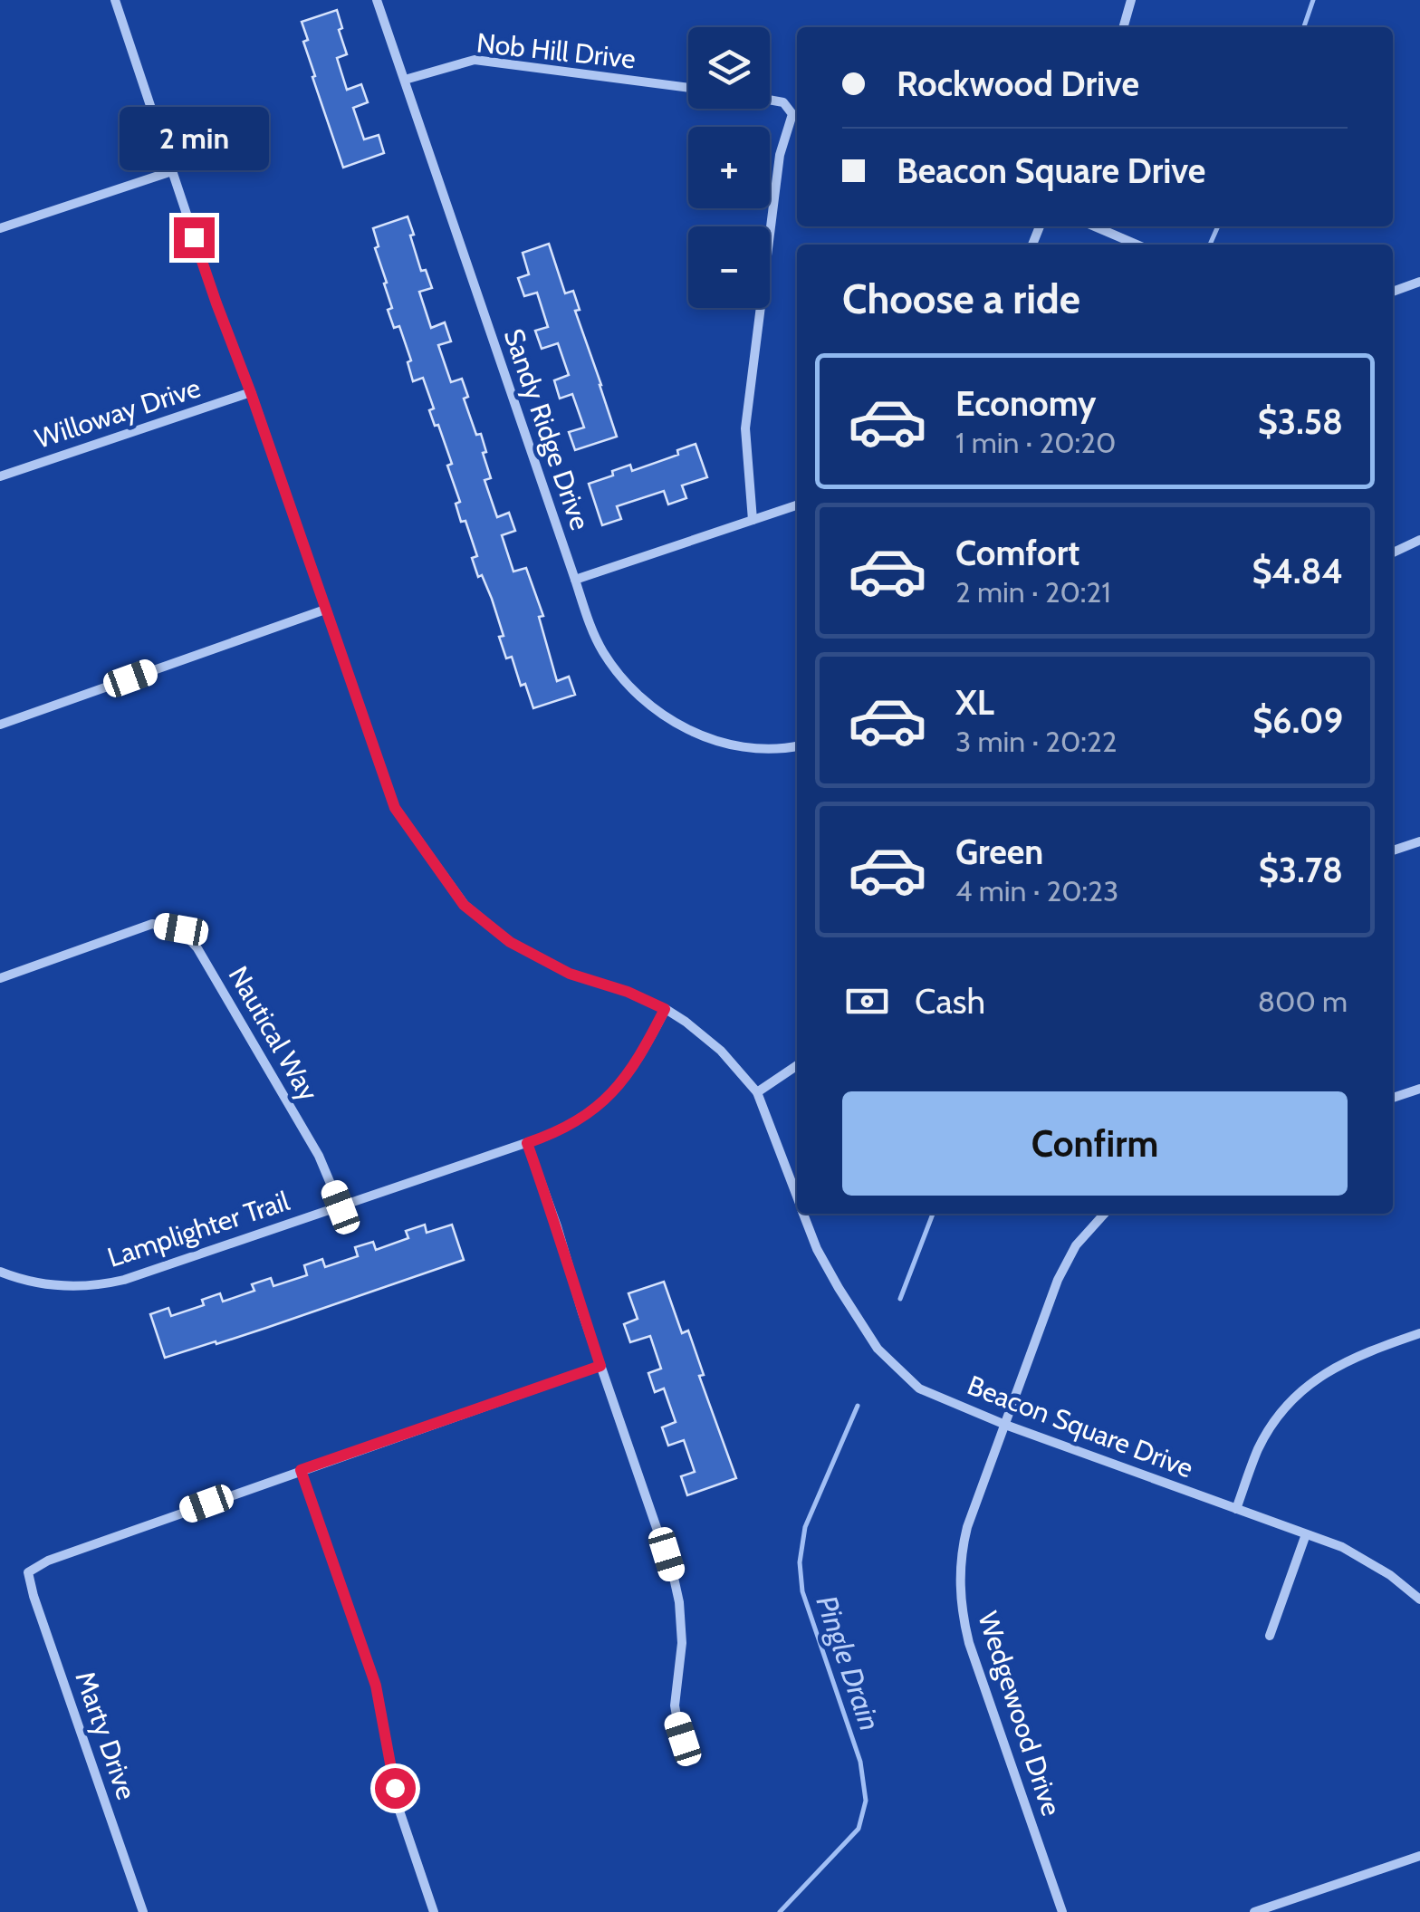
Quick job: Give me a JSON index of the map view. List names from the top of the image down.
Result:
{
  "streets": {
    "street": [
      "Nob Hill Drive",
      "Willoway Drive",
      "Sandy Ridge Drive",
      "Nautical Way",
      "Lamplighter Trail",
      "Beacon Square Drive",
      "Wedgewood Drive",
      "Marty Drive"
    ]
  },
  "crossings": [
    ["Nob Hill Drive", "Sandy Ridge Drive"],
    ["Willoway Drive", "Beacon Square Drive"],
    ["Nautical Way", "Lamplighter Trail"],
    ["Lamplighter Trail", "Beacon Square Drive"],
    ["Beacon Square Drive", "Wedgewood Drive"]
  ],
  "water": ["Pingle Drain"],
  "page": {
    "map_buttons": ["+", "−"],
    "banner": ["Rockwood Drive", "Beacon Square Drive"],
    "bubble": "2 min",
    "heading": "Choose a ride",
    "list": [
      {
        "name": "Economy",
        "note": "1 min · 20:20",
        "value": "$3.58"
      },
      {
        "name": "Comfort",
        "note": "2 min · 20:21",
        "value": "$4.84"
      },
      {
        "name": "XL",
        "note": "3 min · 20:22",
        "value": "$6.09"
      },
      {
        "name": "Green",
        "note": "4 min · 20:23",
        "value": "$3.78"
      }
    ],
    "pay": ["Cash", "800 m"],
    "buttons": "Confirm"
  }
}
